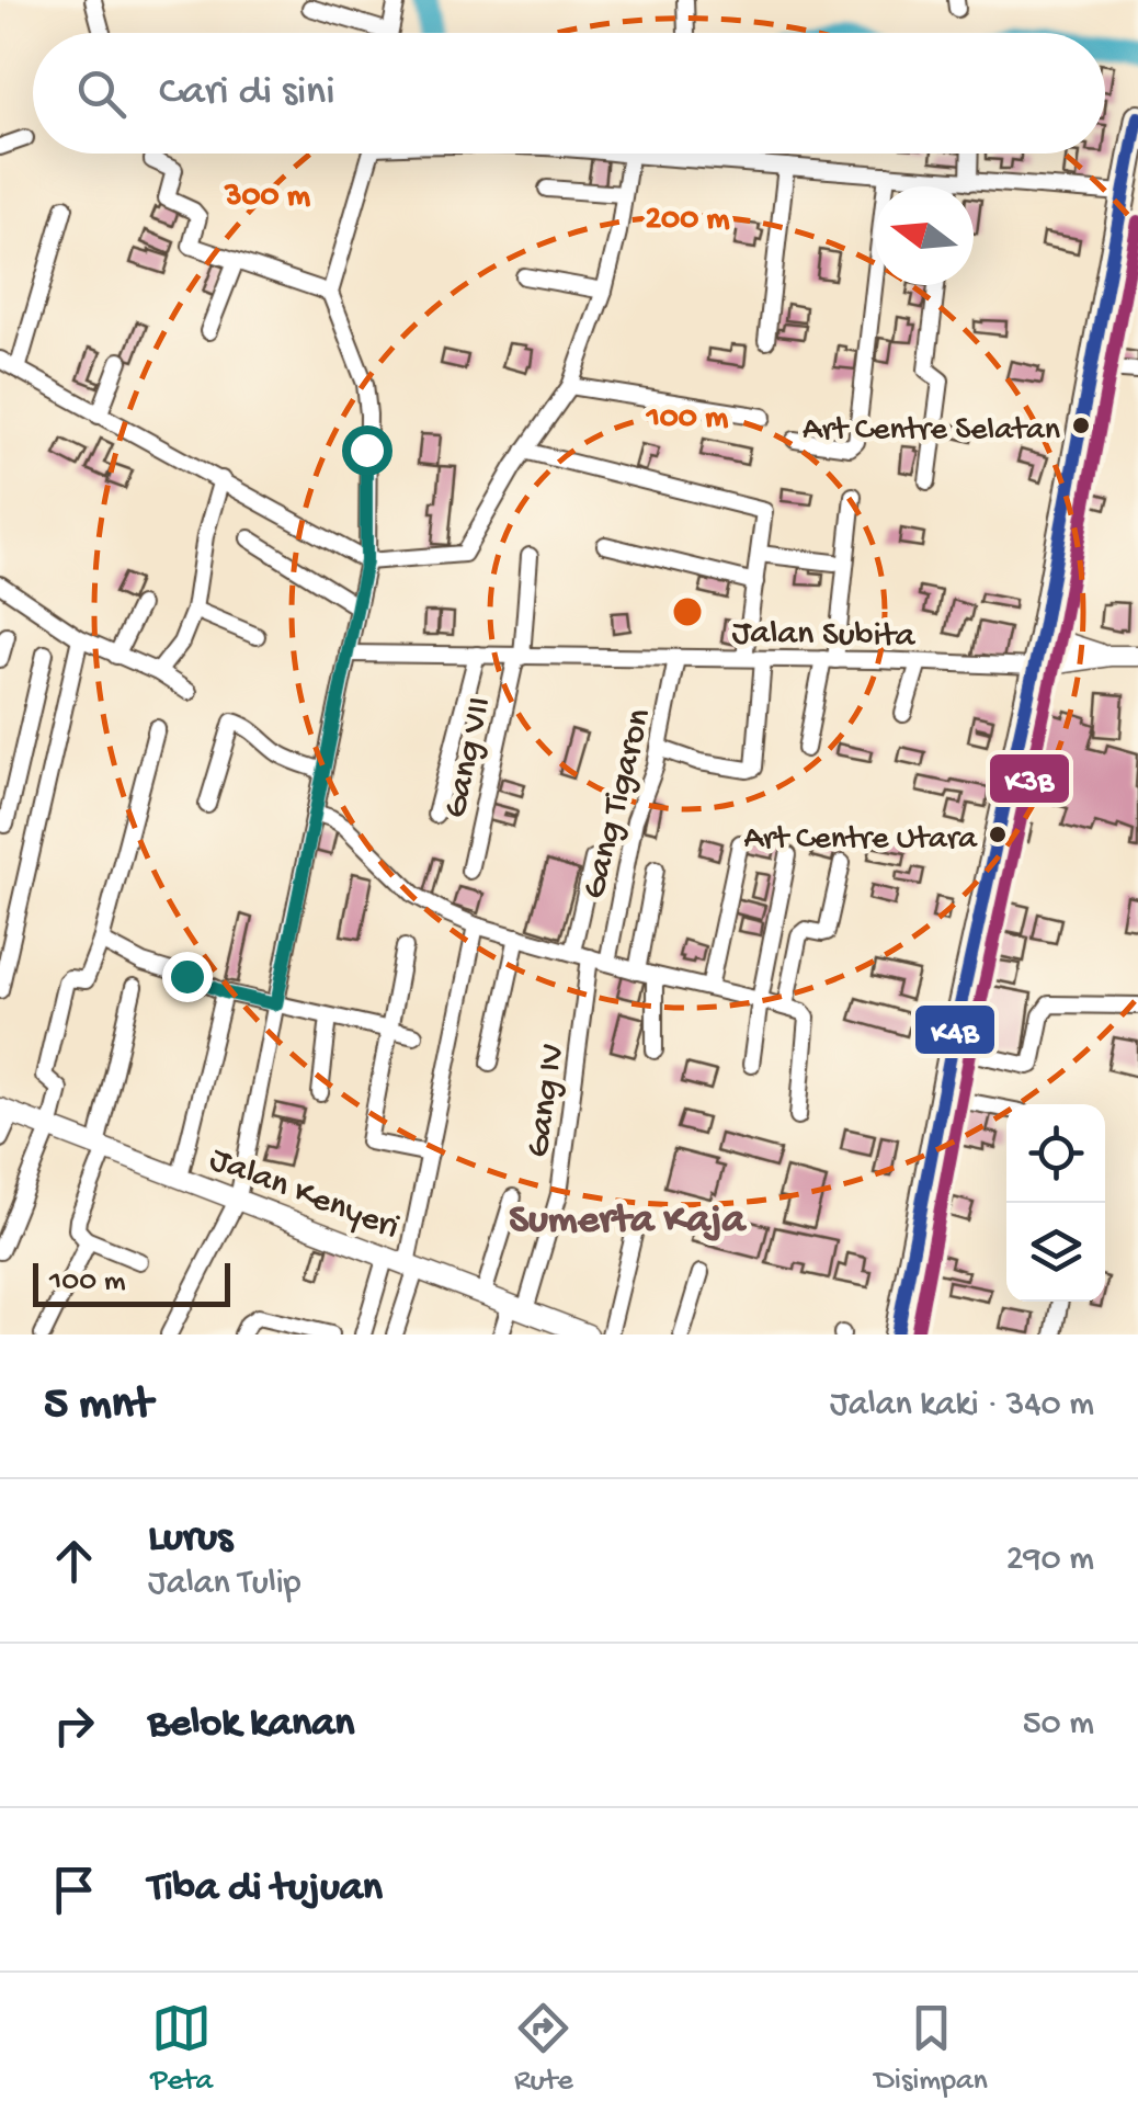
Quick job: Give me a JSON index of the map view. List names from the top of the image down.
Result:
{
  "streets": {
    "street": [
      "Jalan Subita",
      "Gang VII",
      "Gang Tigaron",
      "Gang IV",
      "Jalan Kenyeri"
    ]
  },
  "crossings": [
    ["Jalan Subita", "Gang VII"],
    ["Jalan Subita", "Gang Tigaron"],
    ["Gang IV", "Jalan Kenyeri"]
  ],
  "districts": ["Sumerta Kaja"],
  "places": ["Art Centre Selatan", "Art Centre Utara"],
  "lines": ["transit line K4B", "transit line K3B"],
  "scale_bar": "100 m",
  "north": "left",
  "page": {
    "search": "Cari di sini",
    "scale": "100 m",
    "heading": ["5 mnt", "Jalan kaki · 340 m"],
    "list": [
      ["Lurus", "Jalan Tulip", "290 m"],
      ["Belok kanan", "50 m"],
      "Tiba di tujuan"
    ],
    "nav": ["Peta", "Rute", "Disimpan"]
  },
  "rings": ["300 m", "200 m", "100 m"]
}
